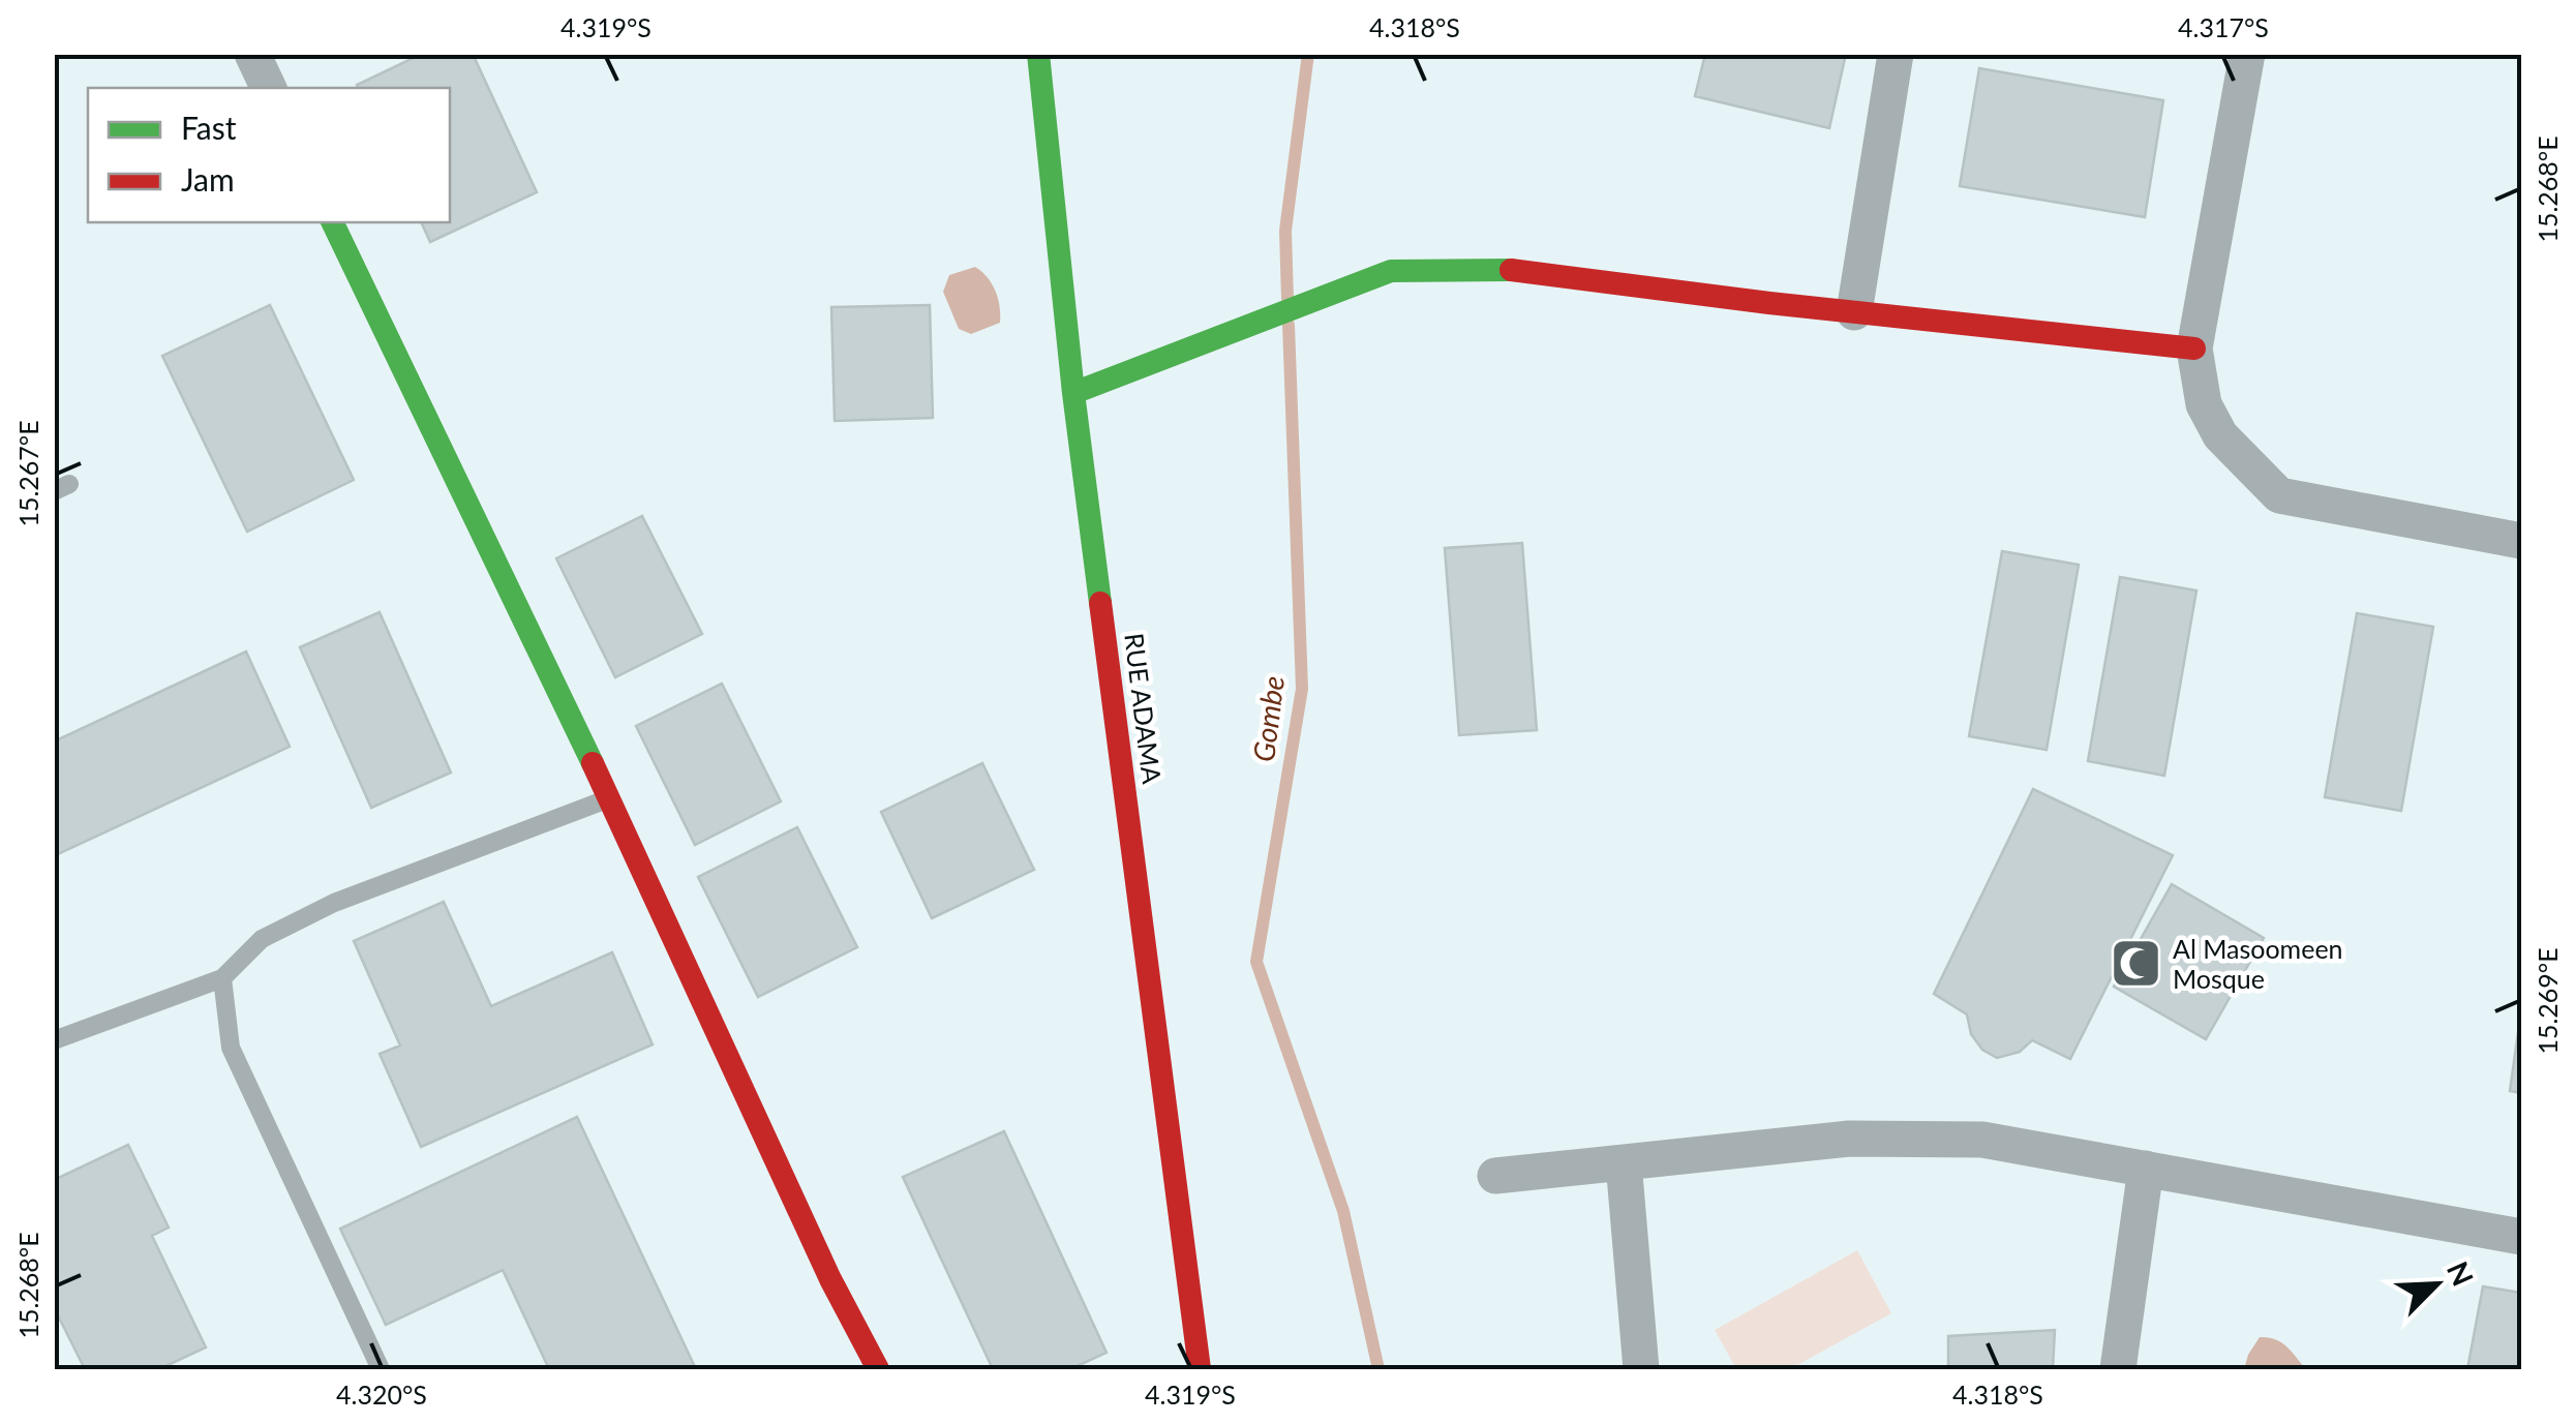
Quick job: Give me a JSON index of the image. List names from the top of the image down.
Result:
{
  "streets": {
    "street": ["RUE ADAMA"]
  },
  "water": ["Gombe"],
  "places": {
    "mosque": ["Al Masoomeen Mosque"]
  },
  "legend": ["Fast", "Jam"],
  "north": "top right",
  "coordinates": [
    "4.319°S",
    "4.318°S",
    "4.317°S",
    "15.268°E",
    "15.267°E",
    "15.269°E",
    "4.320°S"
  ]
}
